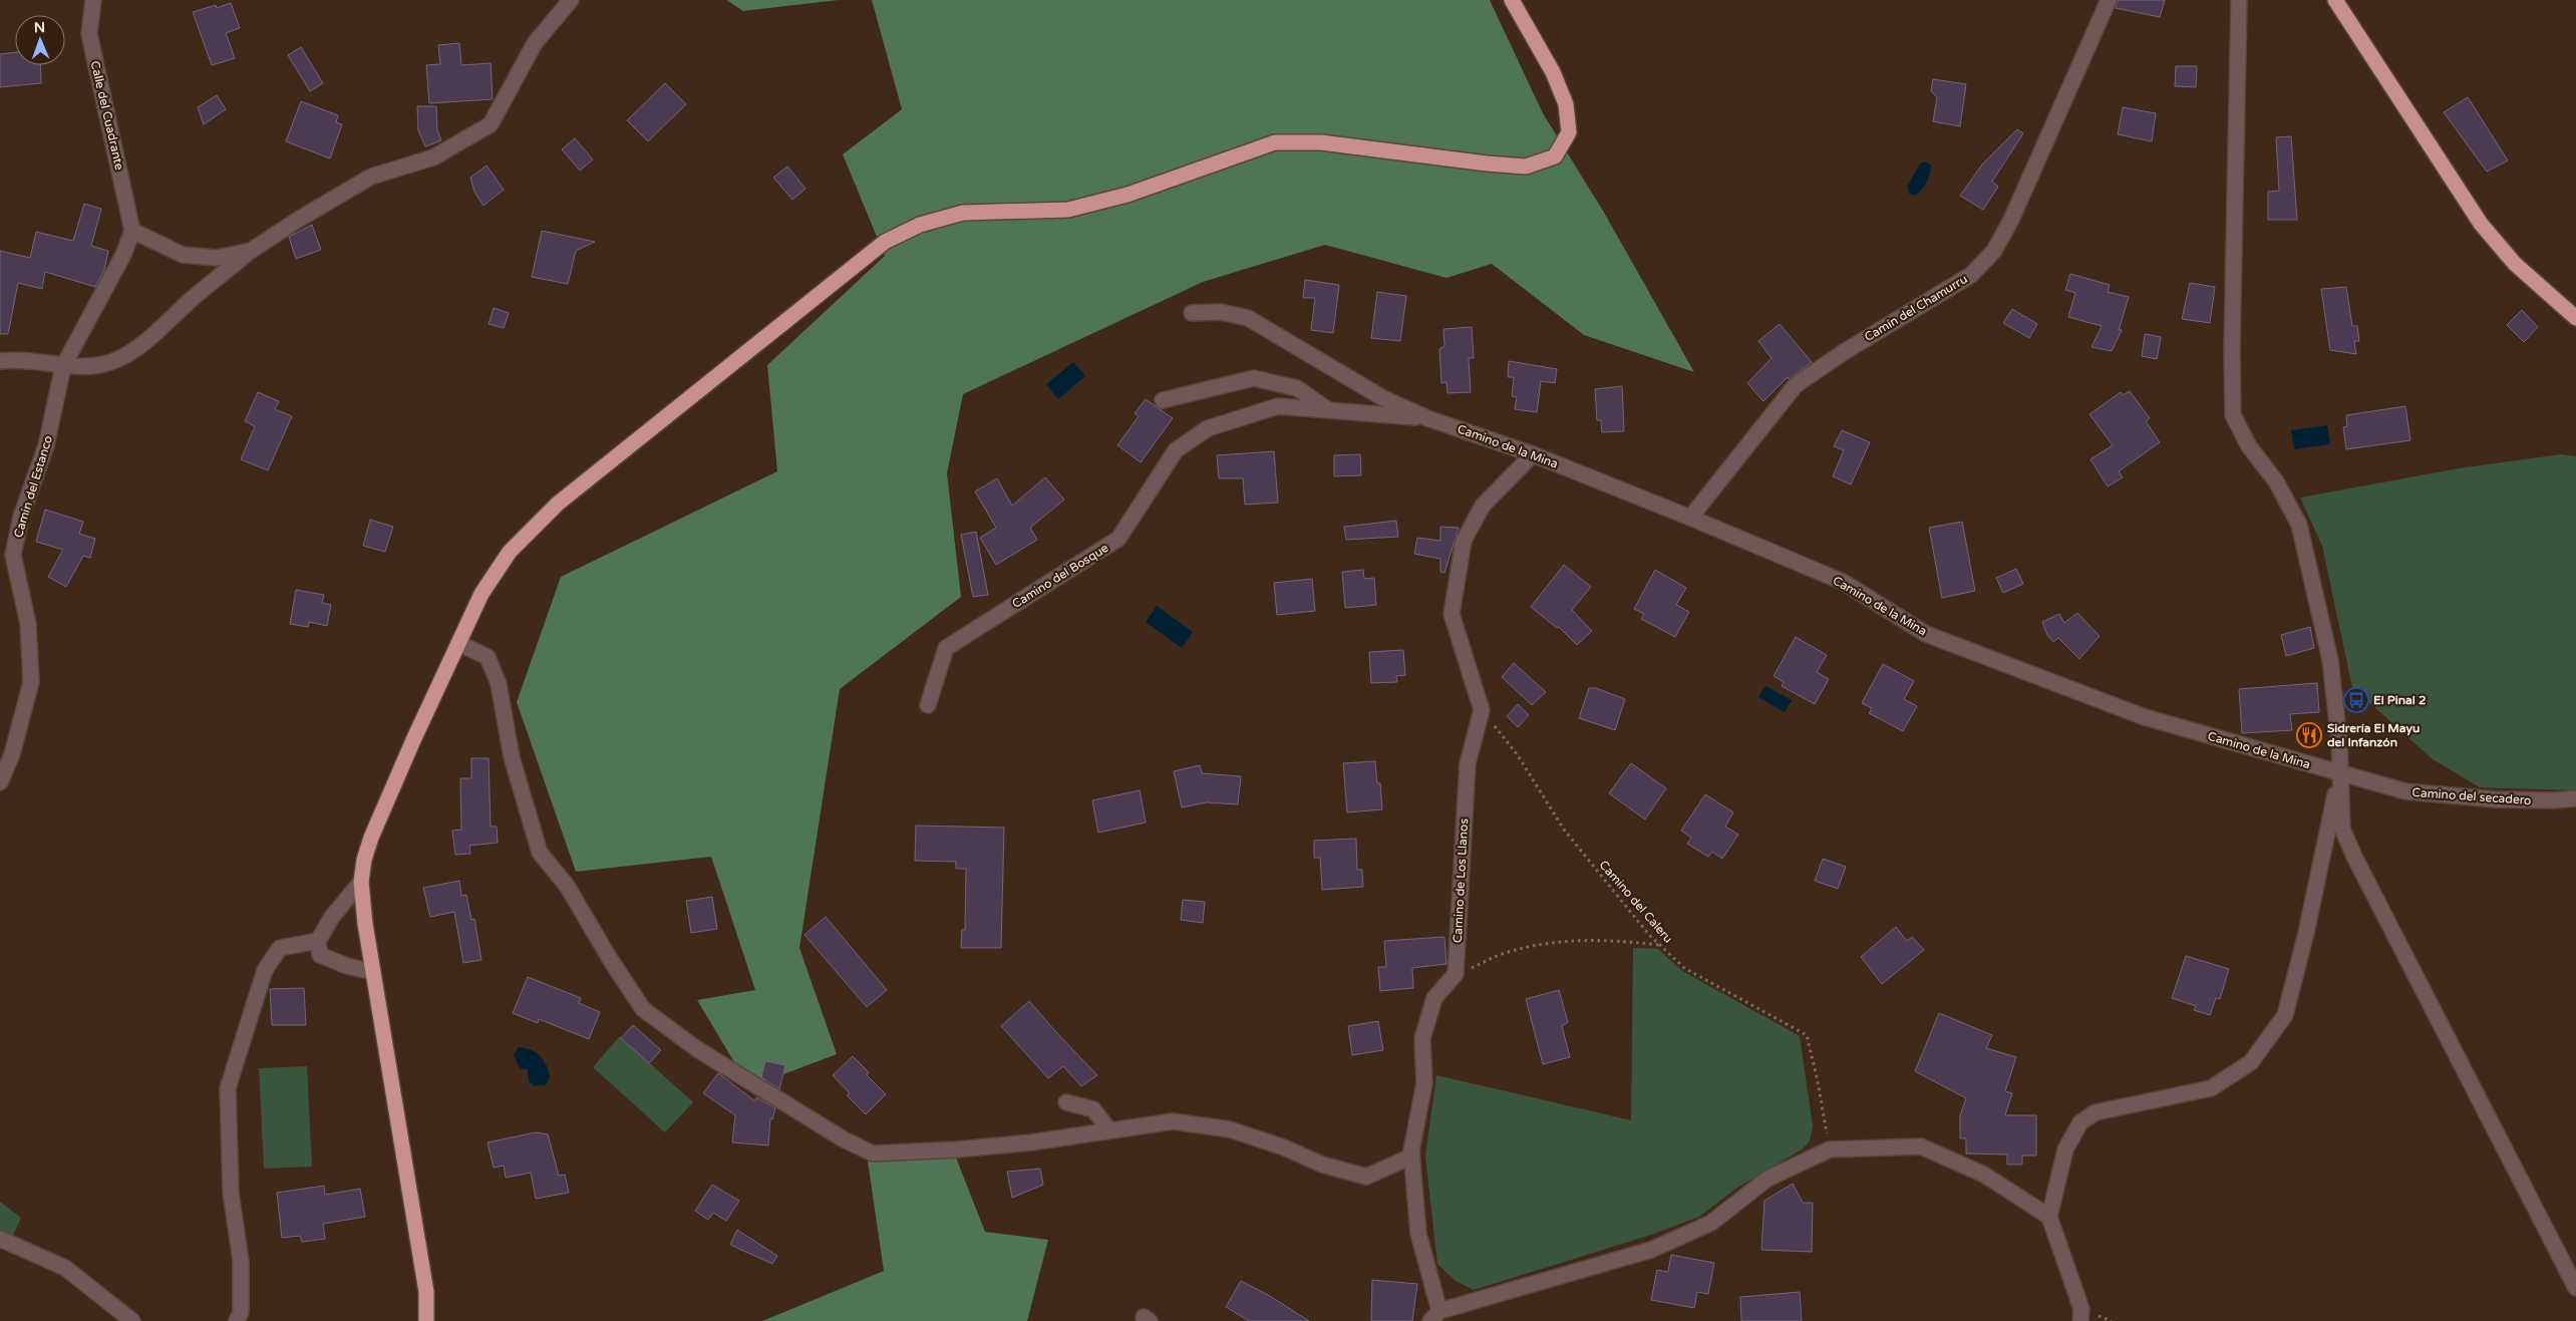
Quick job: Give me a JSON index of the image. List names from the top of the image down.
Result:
{
  "streets": {
    "street": [
      "Calle del Cuadrante",
      "Camín del Chamurru",
      "Camino de la Mina",
      "Camin del Estanco",
      "Camino del Bosque",
      "Camino del secadero",
      "Camino de Los Llanos"
    ],
    "path": ["Camino del Caleru"]
  },
  "crossings": [
    ["Calle del Cuadrante", "Camin del Estanco"],
    ["Camín del Chamurru", "Camino de la Mina"],
    ["Camino de la Mina", "Camino del Bosque"],
    ["Camino de la Mina", "Camino del secadero"],
    ["Camino de Los Llanos", "Camino del Caleru"]
  ],
  "places": {
    "bus stop": ["El Pinal 2"],
    "restaurant": ["Sidrería El Mayu del Infanzón"]
  },
  "north": "top"
}
